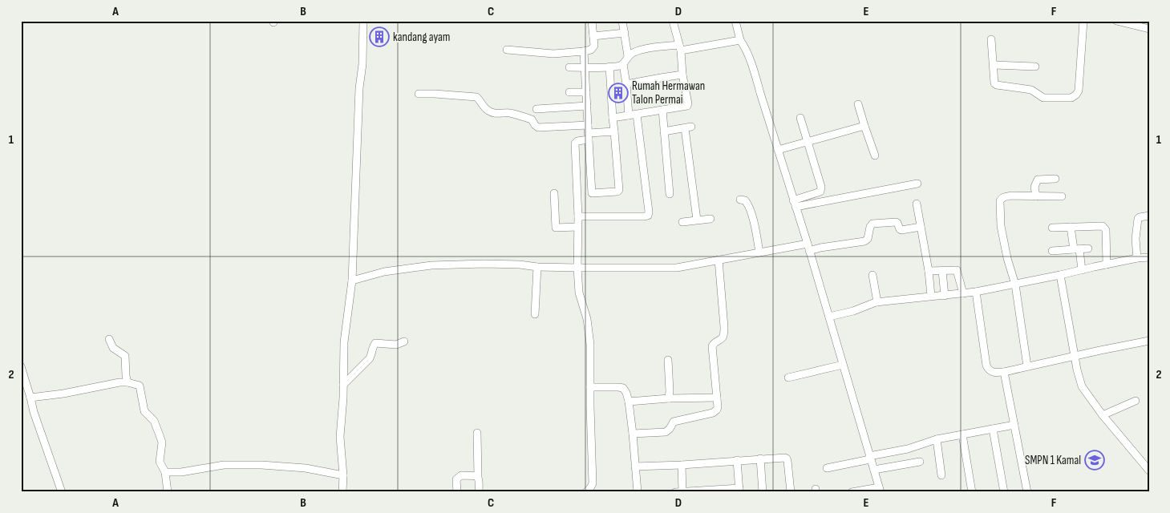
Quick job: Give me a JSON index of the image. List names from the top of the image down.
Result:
{
  "places": {
    "building": ["kandang ayam", "Rumah Hermawan Talon Permai"],
    "school or university": ["SMPN 1 Kamal"]
  },
  "grid": {
    "columns": [
      "A",
      "B",
      "C",
      "D",
      "E",
      "F"
    ],
    "rows": ["1", "2"]
  }
}
